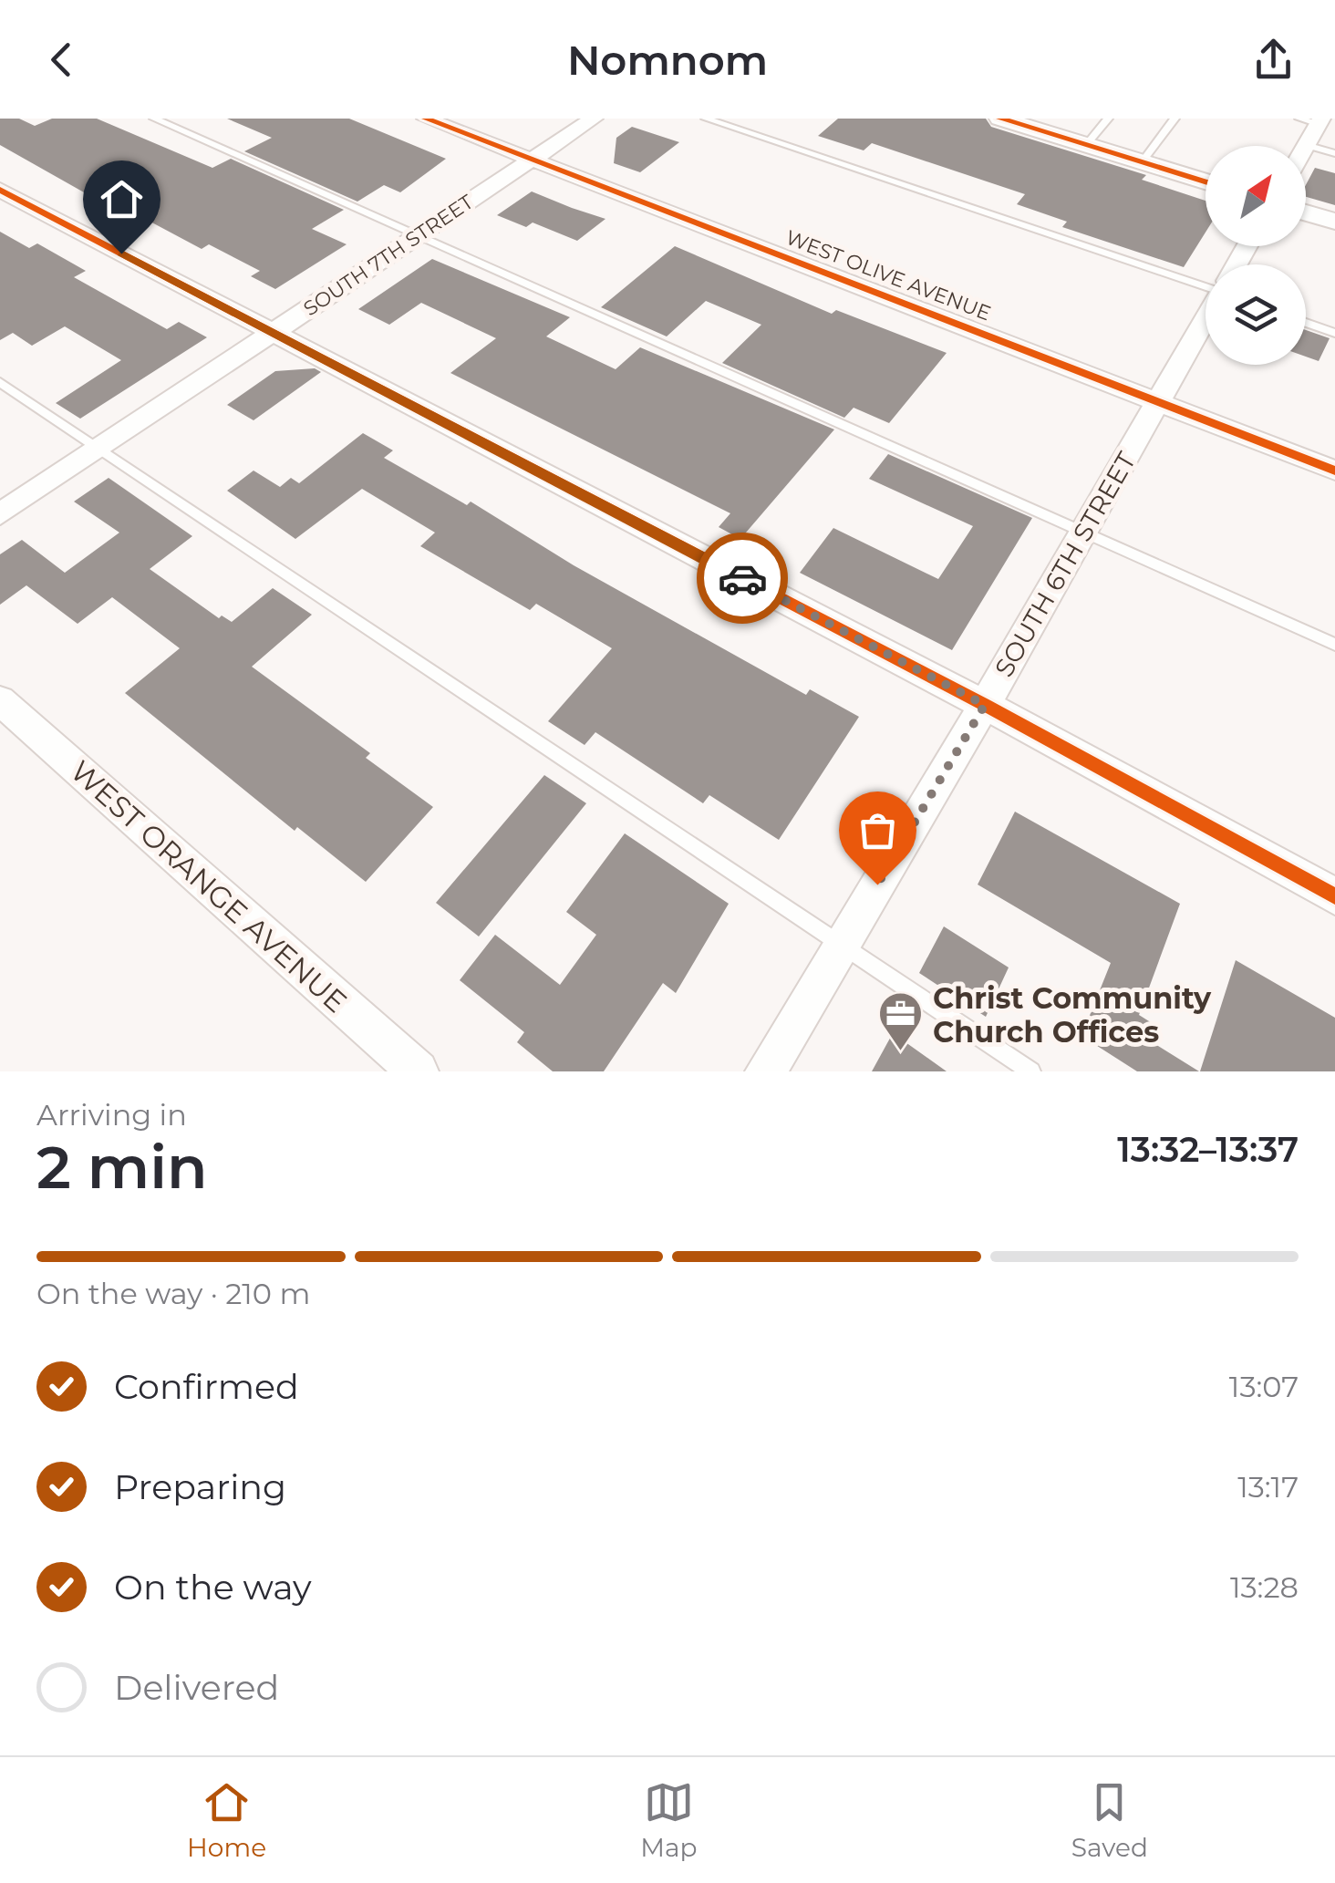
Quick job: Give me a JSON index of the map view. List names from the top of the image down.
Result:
{
  "streets": {
    "street": [
      "SOUTH 7TH STREET",
      "WEST OLIVE AVENUE",
      "SOUTH 6TH STREET",
      "WEST ORANGE AVENUE"
    ]
  },
  "crossings": [
    ["SOUTH 7TH STREET", "WEST OLIVE AVENUE"],
    ["WEST OLIVE AVENUE", "SOUTH 6TH STREET"]
  ],
  "places": {
    "office": ["Christ Community Church Offices"]
  },
  "north": "top right",
  "page": {
    "header": "Nomnom",
    "heading": ["2 min", "Arriving in", "13:32–13:37"],
    "bar": "On the way · 210 m",
    "list": [
      ["Confirmed", "13:07"],
      ["Preparing", "13:17"],
      ["On the way", "13:28"],
      "Delivered"
    ],
    "tabs": ["Home", "Map", "Saved"]
  }
}
